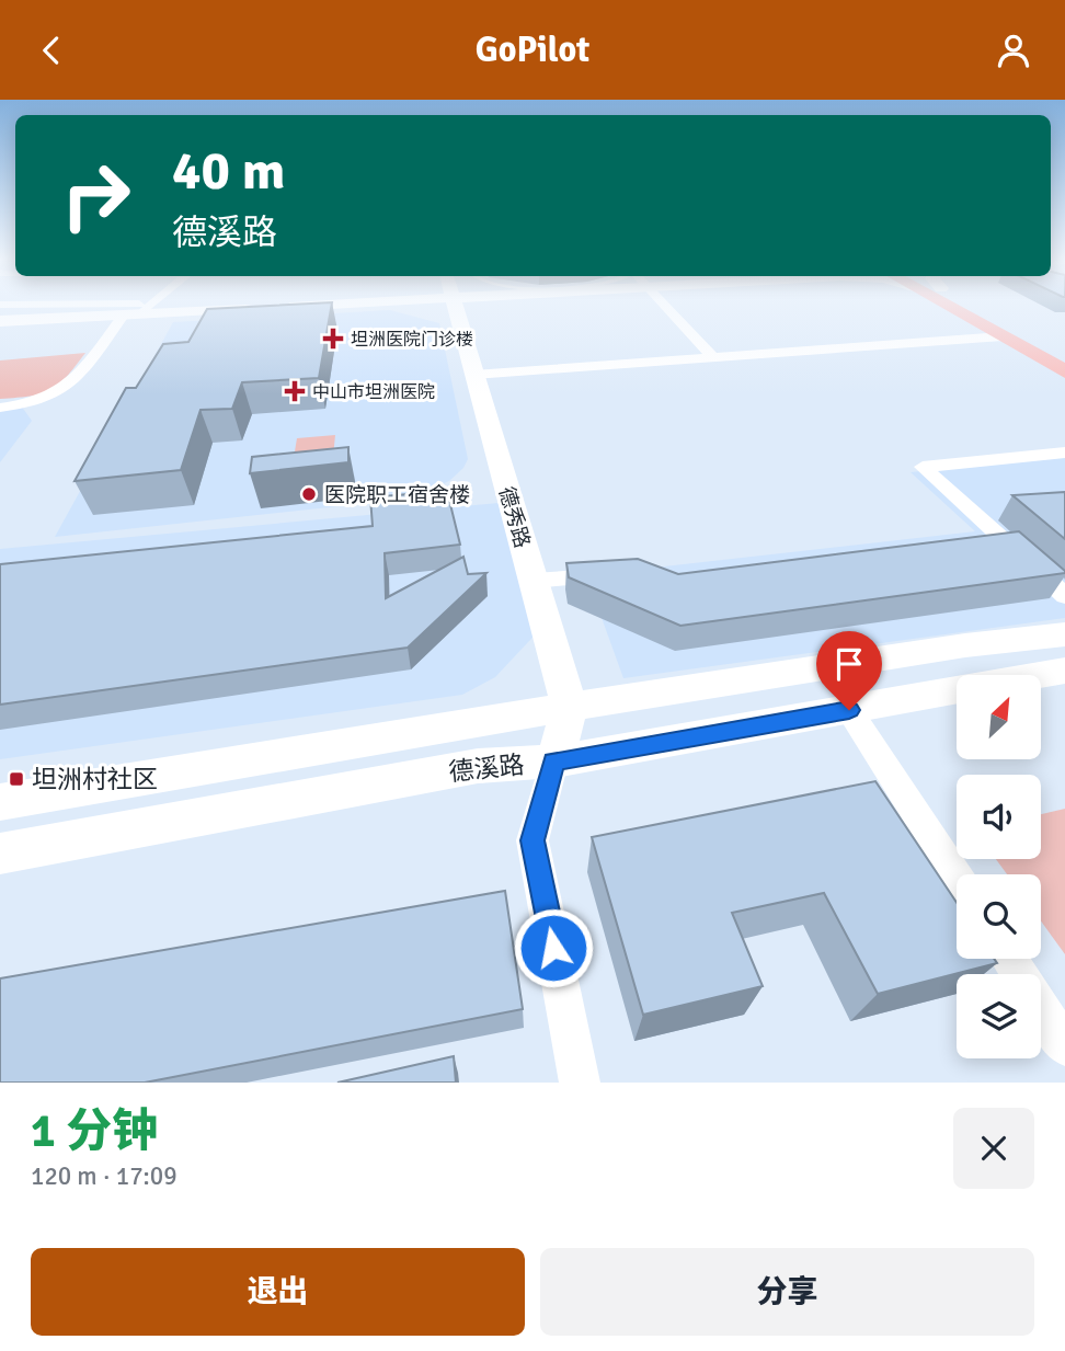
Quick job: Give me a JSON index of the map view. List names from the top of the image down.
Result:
{
  "streets": {
    "street": ["德秀路", "德溪路"]
  },
  "crossings": [
    ["德秀路", "德溪路"]
  ],
  "places": {
    "health": ["坦洲医院门诊楼", "中山市坦洲医院"],
    "other": ["医院职工宿舍楼"],
    "transit": ["坦洲村社区"]
  },
  "north": "top right",
  "page": {
    "header": "GoPilot",
    "turn": ["40 m", "德溪路"],
    "heading": ["1 分钟", "120 m · 17:09"],
    "buttons": ["退出", "分享"]
  }
}
